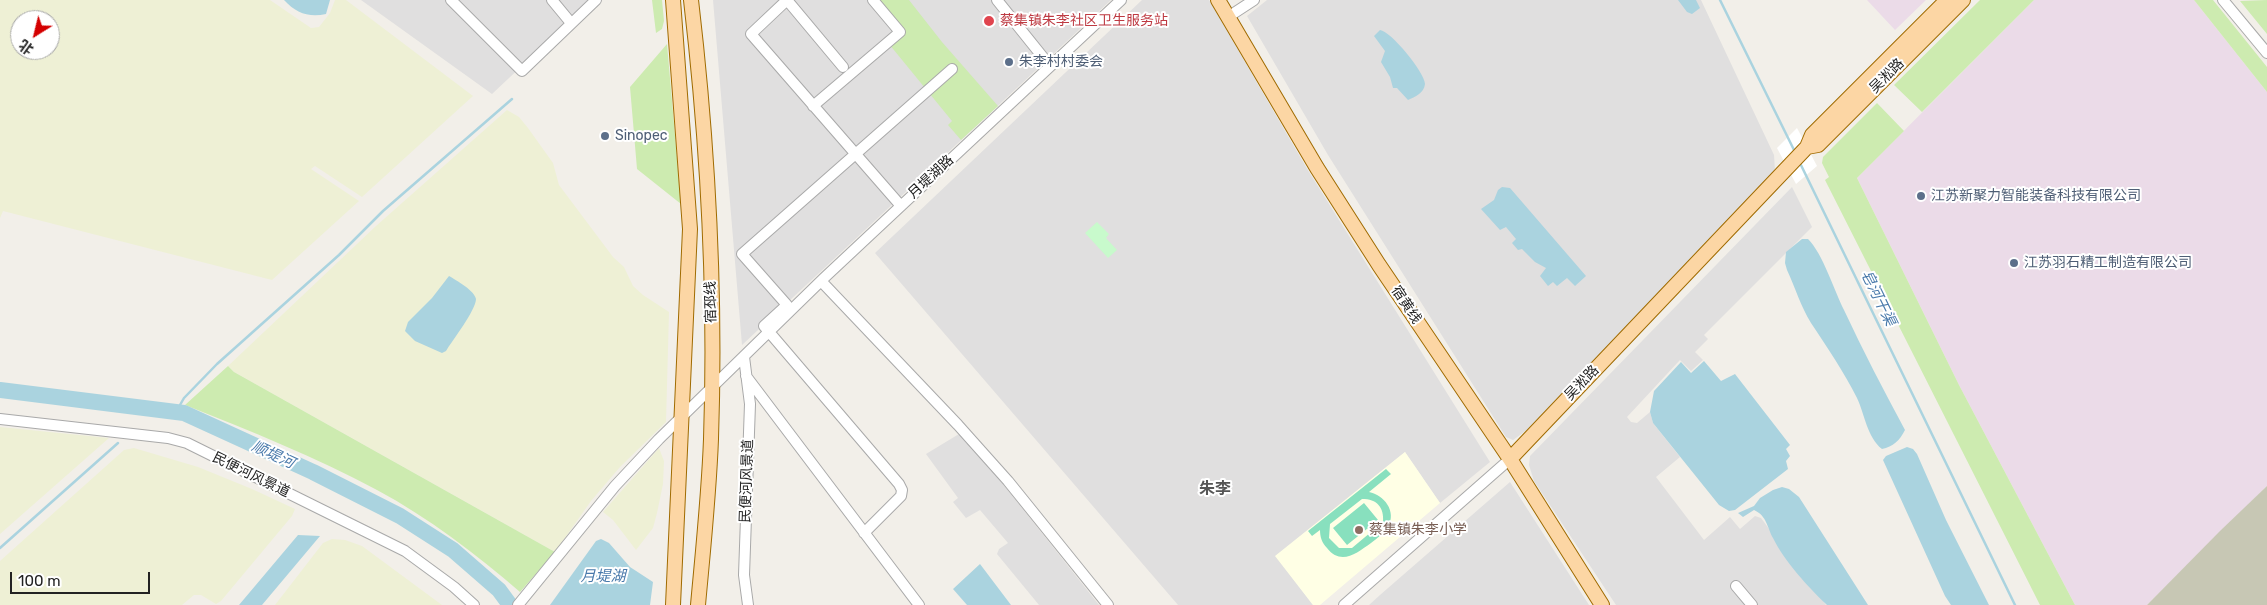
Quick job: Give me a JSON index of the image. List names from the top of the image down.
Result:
{
  "streets": {
    "main road": ["吴淞路", "宿邳线", "宿黄线"],
    "street": ["月堤湖路", "民便河风景道"]
  },
  "crossings": [
    ["吴淞路", "宿黄线"],
    ["月堤湖路", "宿邳线"],
    ["月堤湖路", "民便河风景道"]
  ],
  "districts": ["朱李"],
  "water": ["皂河干渠", "顺堤河", "月堤湖"],
  "places": [
    "蔡集镇朱李社区卫生服务站",
    "朱李村村委会",
    "Sinopec",
    "江苏新聚力智能装备科技有限公司",
    "江苏羽石精工制造有限公司",
    "蔡集镇朱李小学"
  ],
  "scale_bar": "100 m",
  "north": "bottom left"
}
